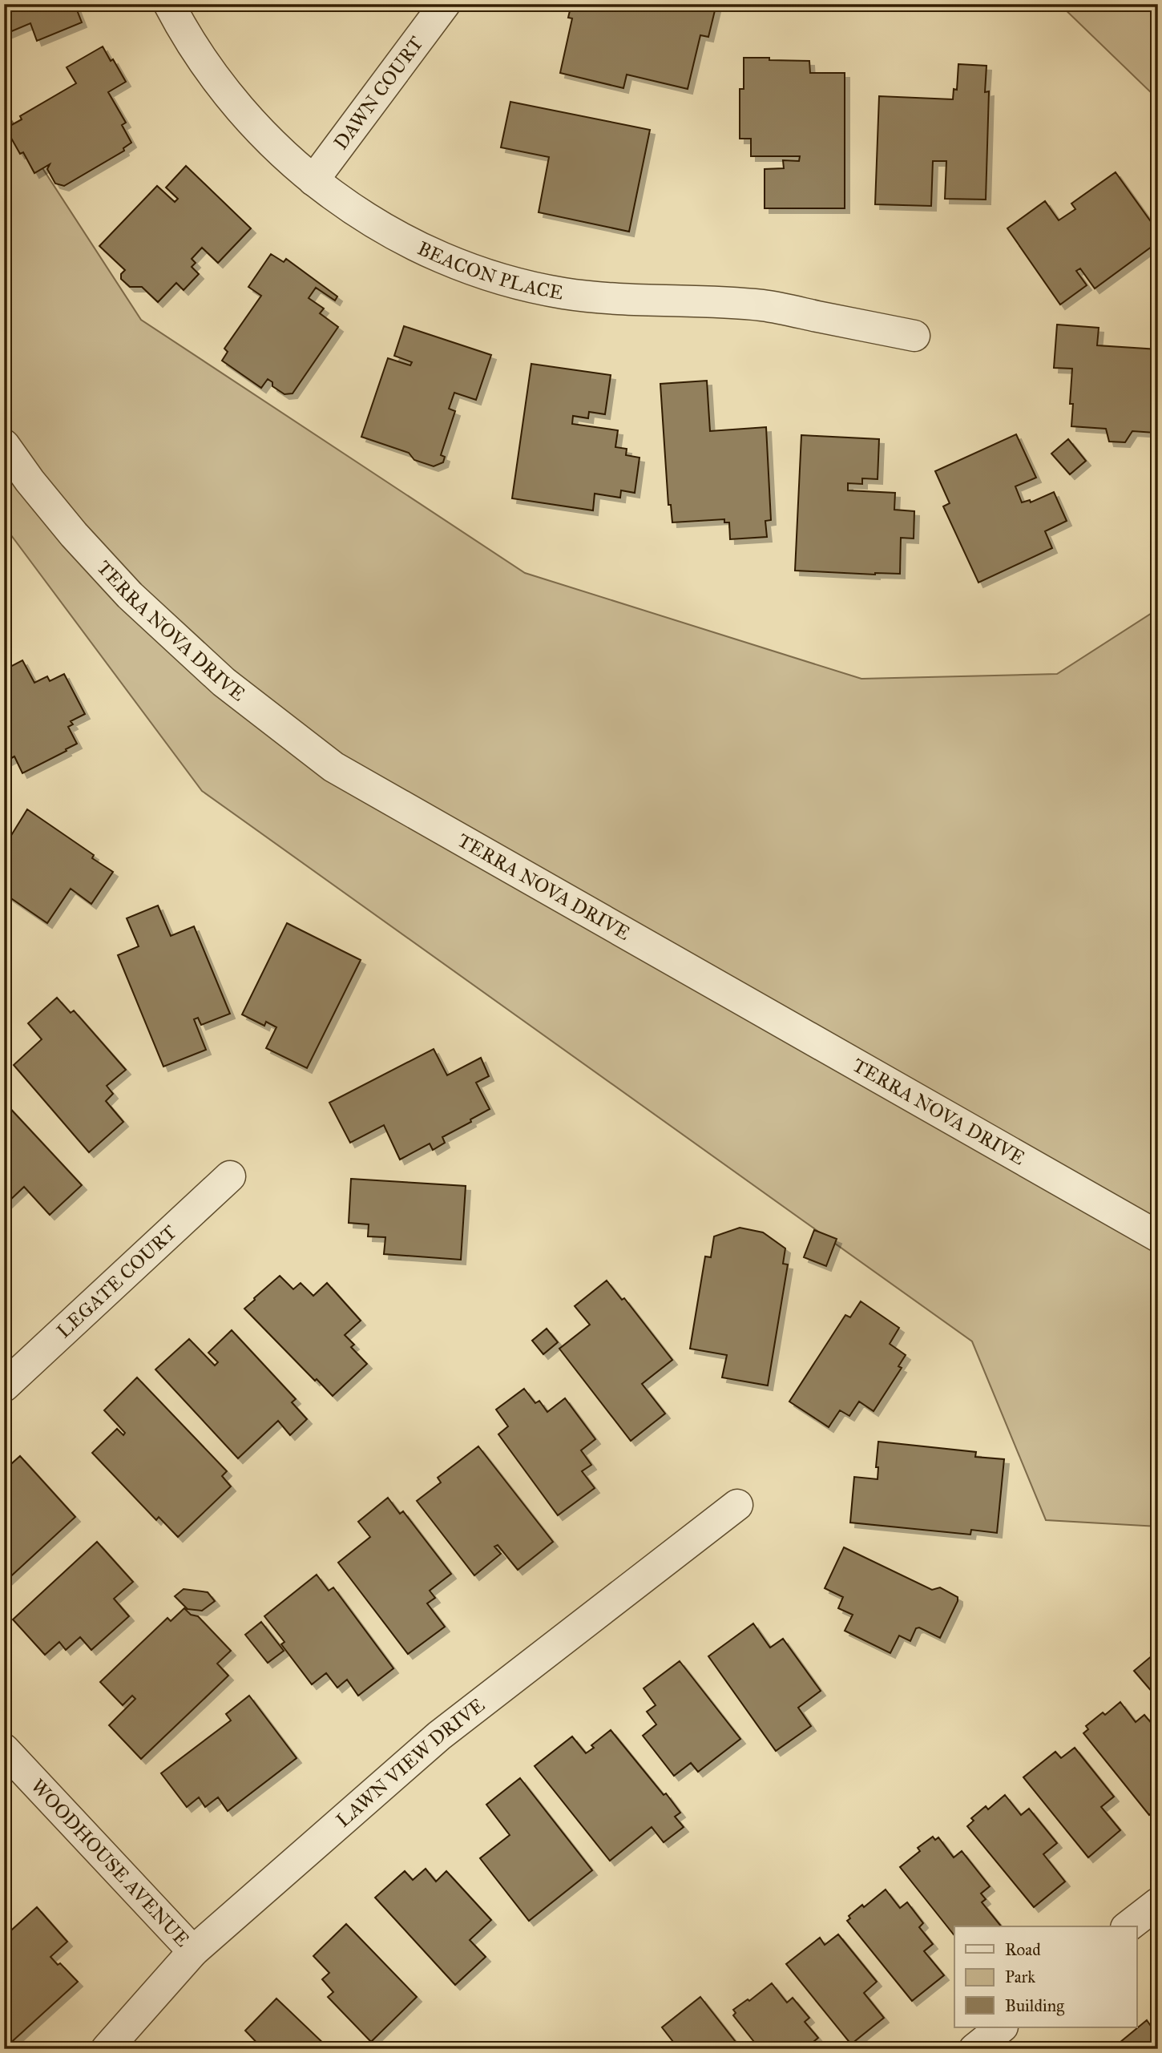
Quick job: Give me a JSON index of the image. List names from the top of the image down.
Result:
{
  "streets": {
    "street": [
      "DAWN COURT",
      "BEACON PLACE",
      "TERRA NOVA DRIVE",
      "LEGATE COURT",
      "LAWN VIEW DRIVE",
      "WOODHOUSE AVENUE"
    ]
  },
  "crossings": [
    ["DAWN COURT", "BEACON PLACE"],
    ["LAWN VIEW DRIVE", "WOODHOUSE AVENUE"]
  ],
  "legend": ["Road", "Park", "Building"]
}
